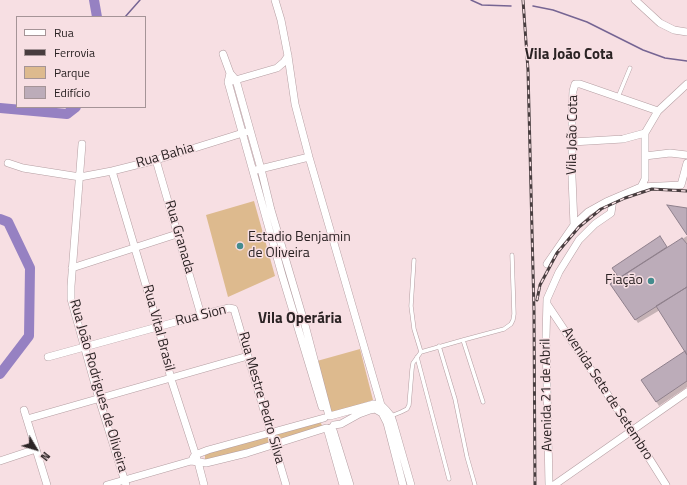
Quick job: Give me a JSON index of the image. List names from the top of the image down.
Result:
{
  "streets": {
    "street": [
      "Vila João Cota",
      "Rua Bahia",
      "Rua Granada",
      "Rua Sion",
      "Rua Vital Brasil",
      "Rua João Rodrigues de Oliveira",
      "Avenida Sete de Setembro",
      "Avenida 21 de Abril",
      "Rua Mestre Pedro Silva"
    ]
  },
  "crossings": [
    ["Rua Bahia", "Rua Granada"],
    ["Rua Bahia", "Rua Vital Brasil"],
    ["Rua Bahia", "Rua João Rodrigues de Oliveira"],
    ["Rua Granada", "Rua Sion"],
    ["Rua Sion", "Rua Vital Brasil"],
    ["Rua Sion", "Rua João Rodrigues de Oliveira"],
    ["Rua Sion", "Rua Mestre Pedro Silva"],
    ["Avenida Sete de Setembro", "Avenida 21 de Abril"]
  ],
  "districts": ["Vila João Cota", "Vila Operária"],
  "places": ["Estadio Benjamin de Oliveira", "Fiação"],
  "legend": [
    "Rua",
    "Ferrovia",
    "Parque",
    "Edifício"
  ],
  "north": "bottom right"
}
